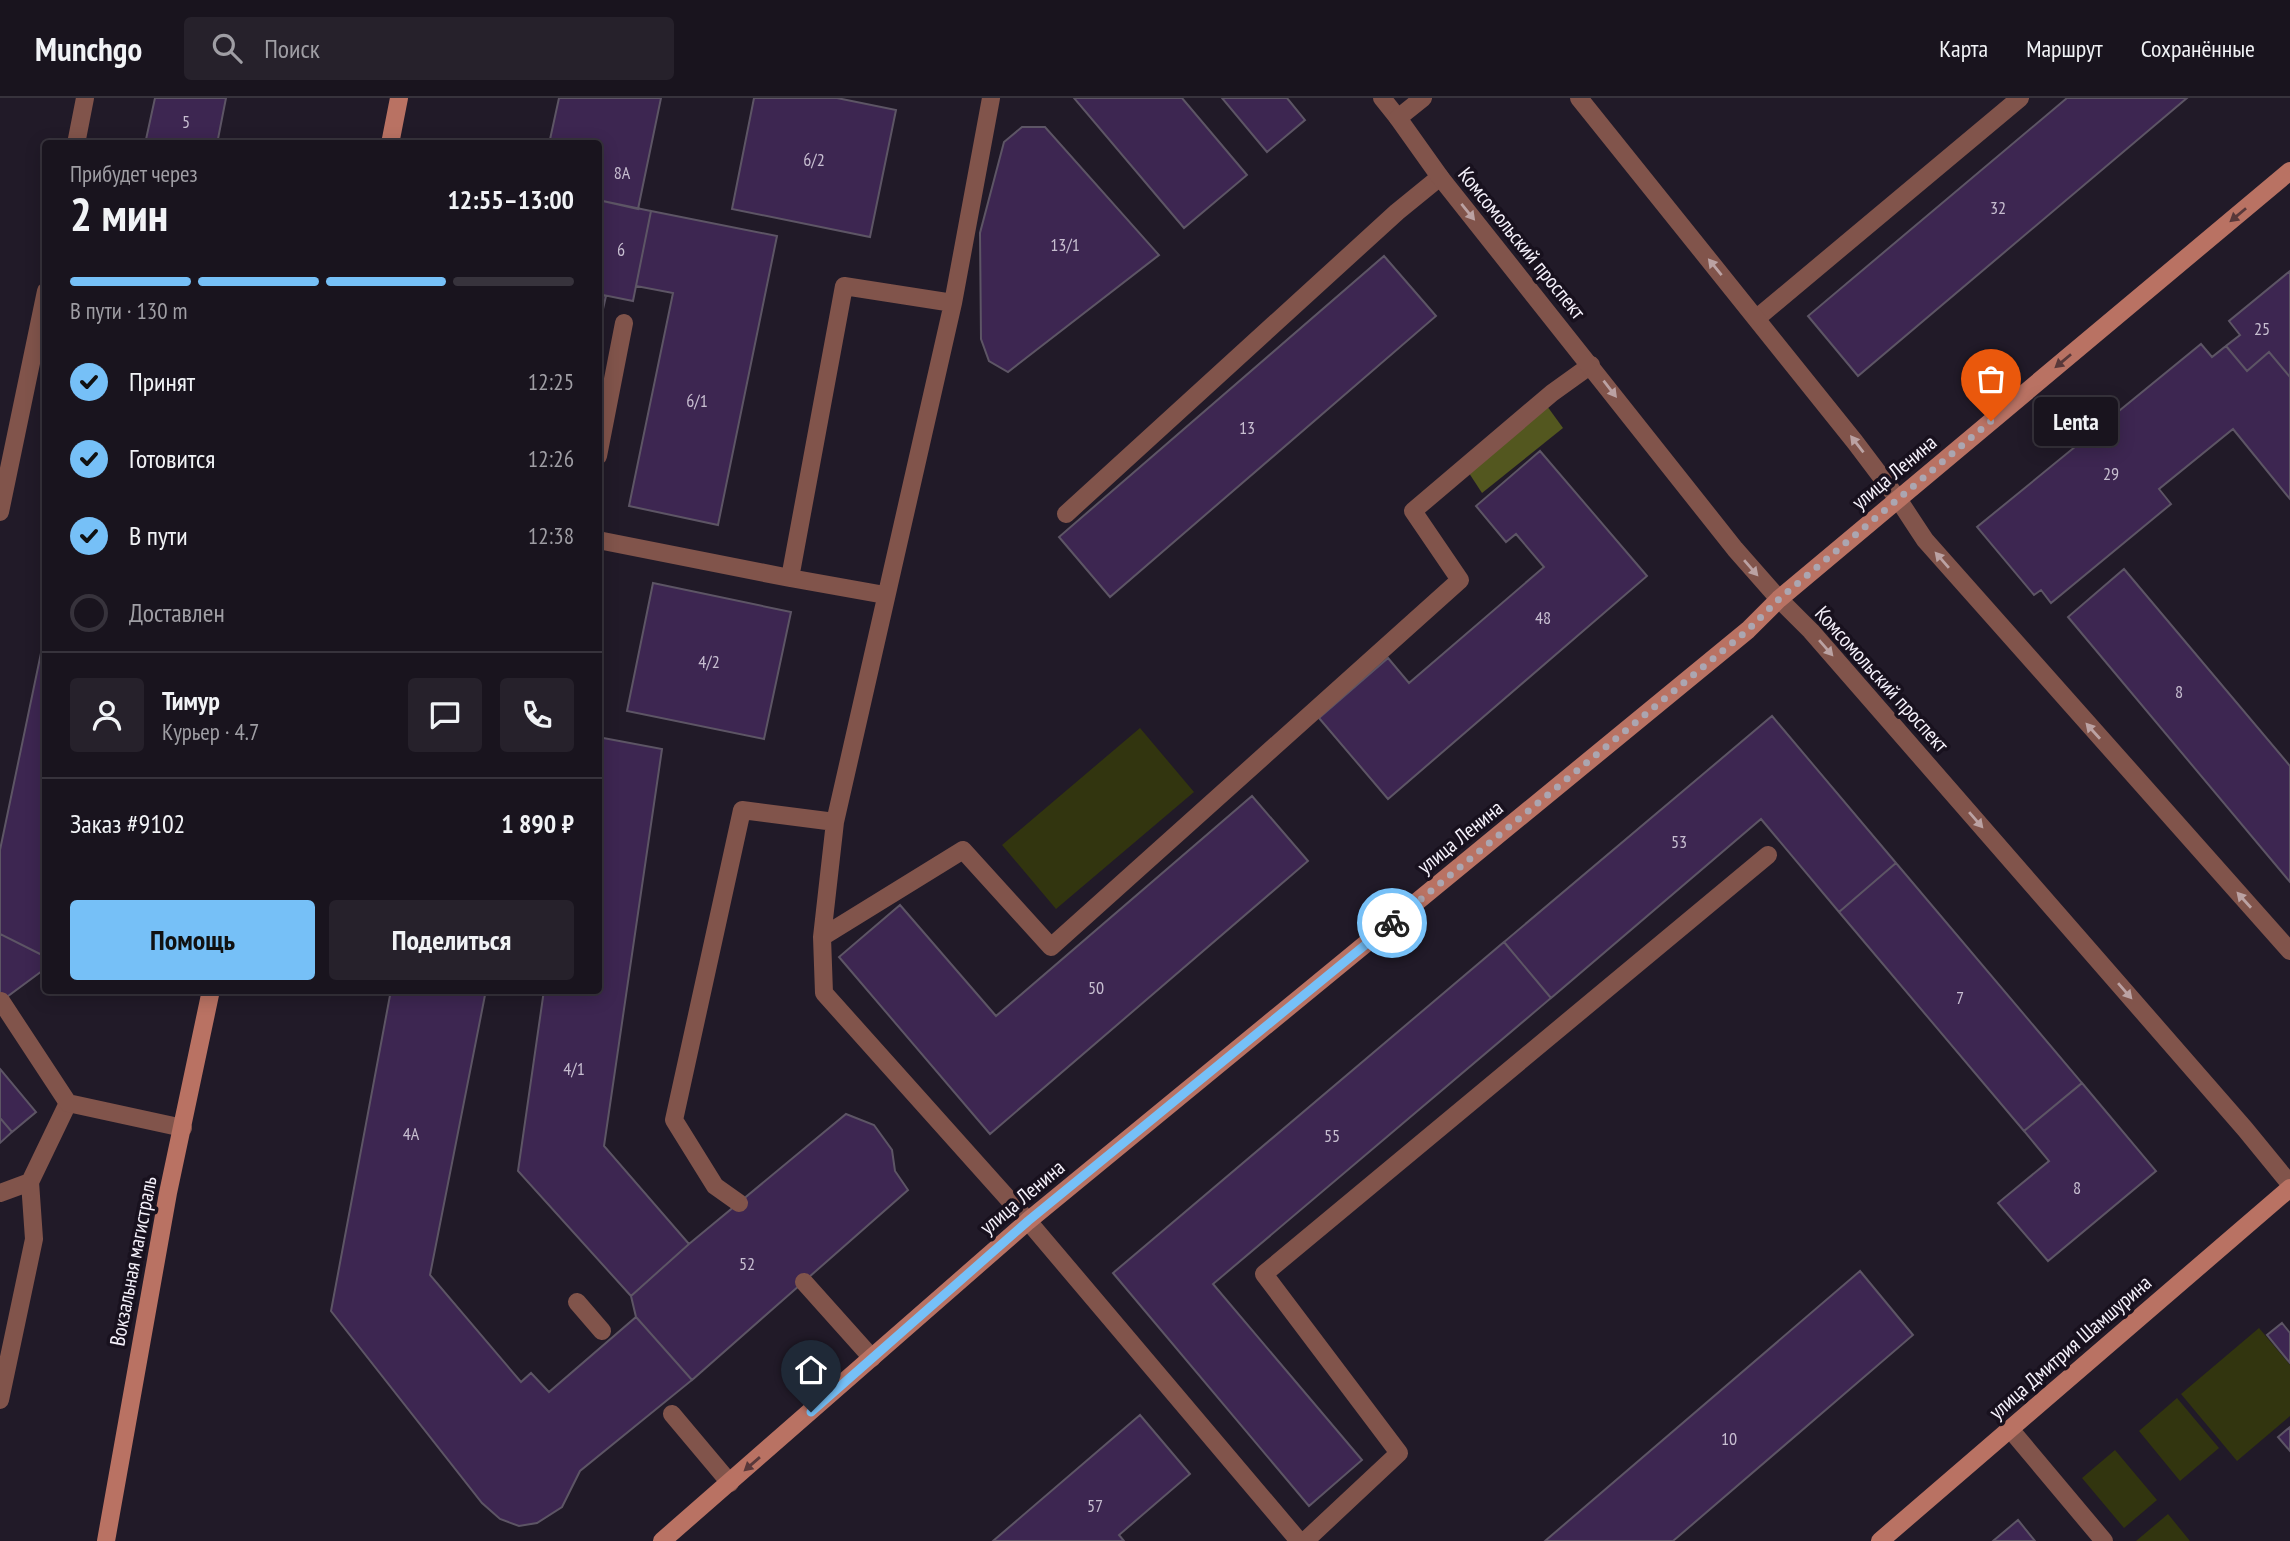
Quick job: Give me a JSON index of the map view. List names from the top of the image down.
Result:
{
  "streets": {
    "street": [
      "Комсомольский проспект",
      "улица Ленина",
      "Вокзальная магистраль",
      "улица Дмитрия Шамшурина"
    ]
  },
  "crossings": [
    ["Комсомольский проспект", "улица Ленина"],
    ["Комсомольский проспект", "улица Дмитрия Шамшурина"]
  ],
  "places": ["Lenta"],
  "house_numbers": [
    "5",
    "6/2",
    "8А",
    "32",
    "13/1",
    "6",
    "25",
    "6/1",
    "13",
    "29",
    "48",
    "4/2",
    "8",
    "53",
    "50",
    "7",
    "4/1",
    "4А",
    "55",
    "8",
    "52",
    "10",
    "57"
  ],
  "page": {
    "header": "Munchgo",
    "search": "Поиск",
    "nav": ["Карта", "Маршрут", "Сохранённые"],
    "heading": ["2 мин", "Прибудет через", "12:55–13:00"],
    "panel": [
      "Тимур",
      "Курьер · 4.7",
      "Заказ #9102",
      "1 890 ₽"
    ],
    "bar": "В пути · 130 m",
    "list": [
      ["Принят", "12:25"],
      ["Готовится", "12:26"],
      ["В пути", "12:38"],
      "Доставлен"
    ],
    "bubble": "Lenta",
    "buttons": ["Помощь", "Поделиться"]
  }
}
